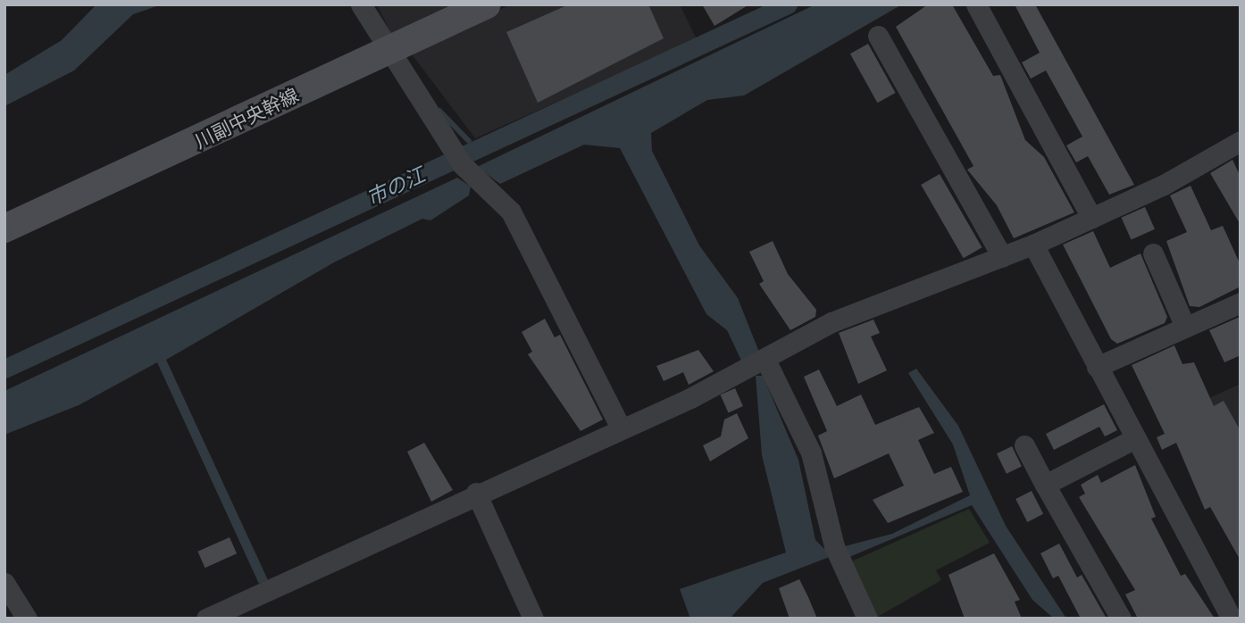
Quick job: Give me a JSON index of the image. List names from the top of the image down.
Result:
{
  "streets": {
    "street": ["川副中央幹線"]
  },
  "water": ["市の江"]
}
